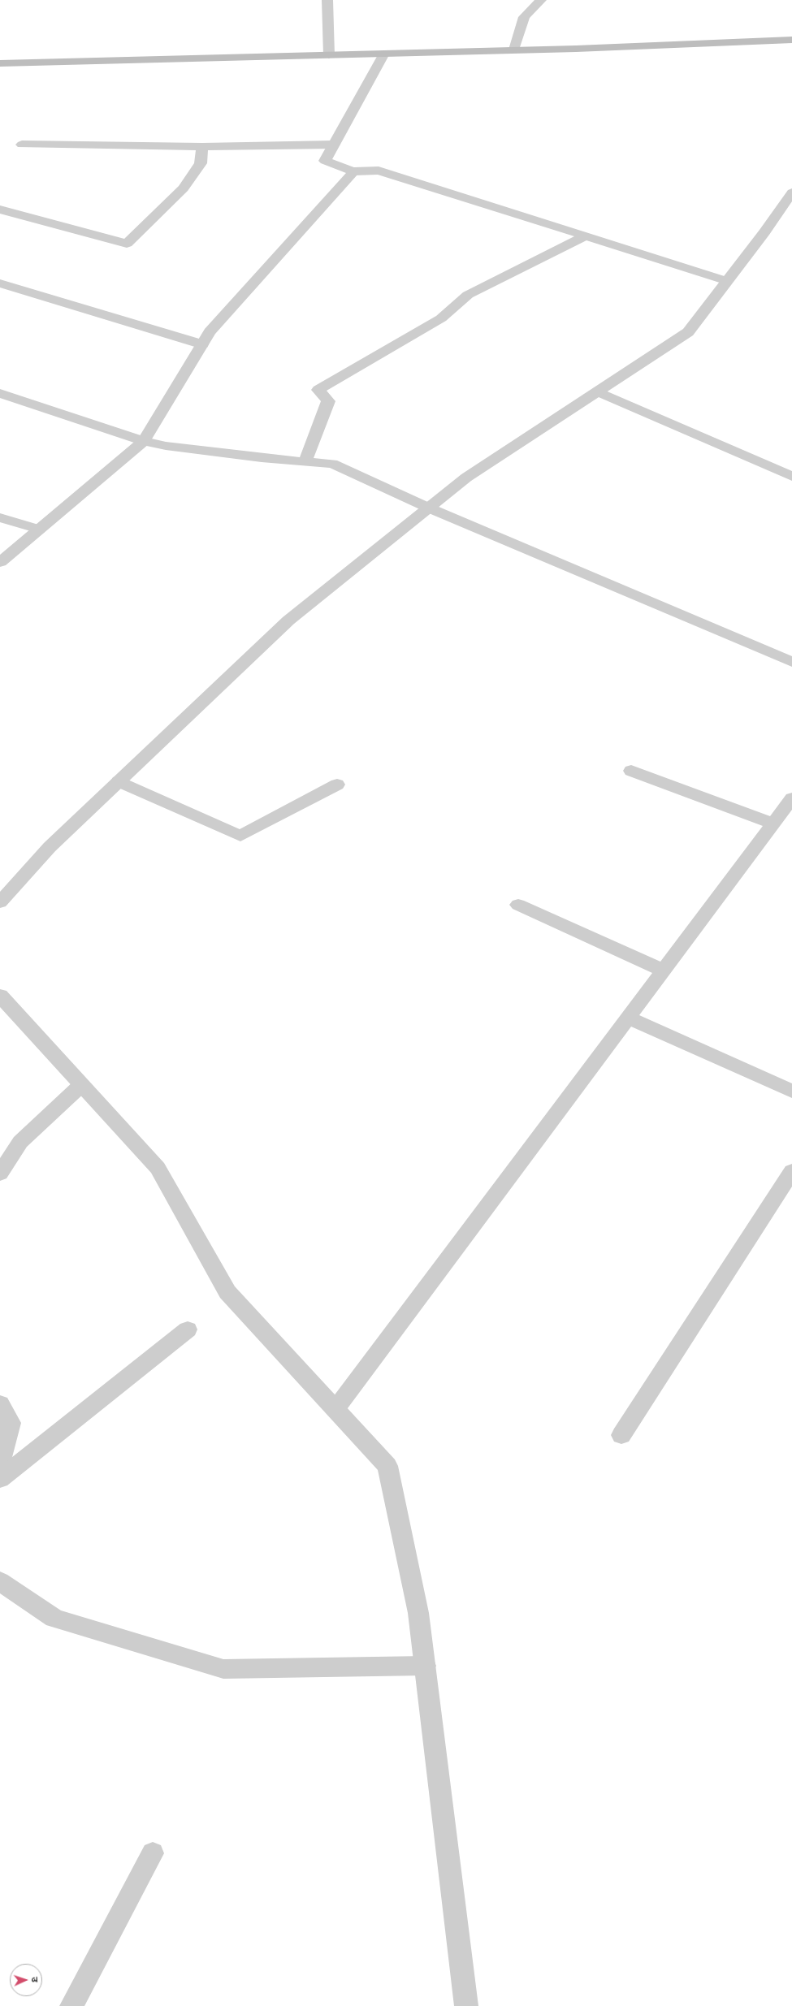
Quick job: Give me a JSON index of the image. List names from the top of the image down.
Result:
{
  "north": "right"
}
